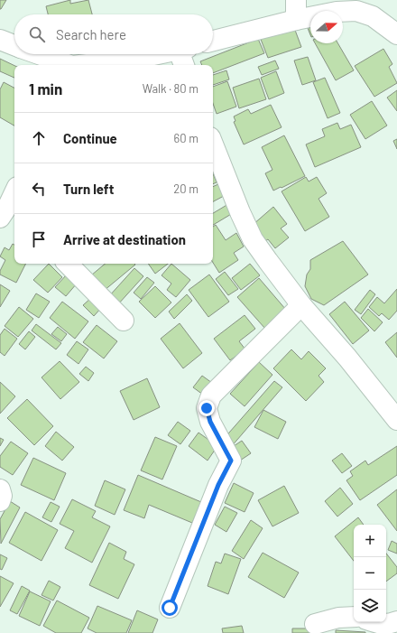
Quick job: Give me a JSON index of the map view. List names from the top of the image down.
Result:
{
  "north": "right",
  "page": {
    "search": "Search here",
    "heading": ["1 min", "Walk · 80 m"],
    "list": [
      ["Continue", "60 m"],
      ["Turn left", "20 m"],
      "Arrive at destination"
    ],
    "map_buttons": ["+", "−"]
  }
}
